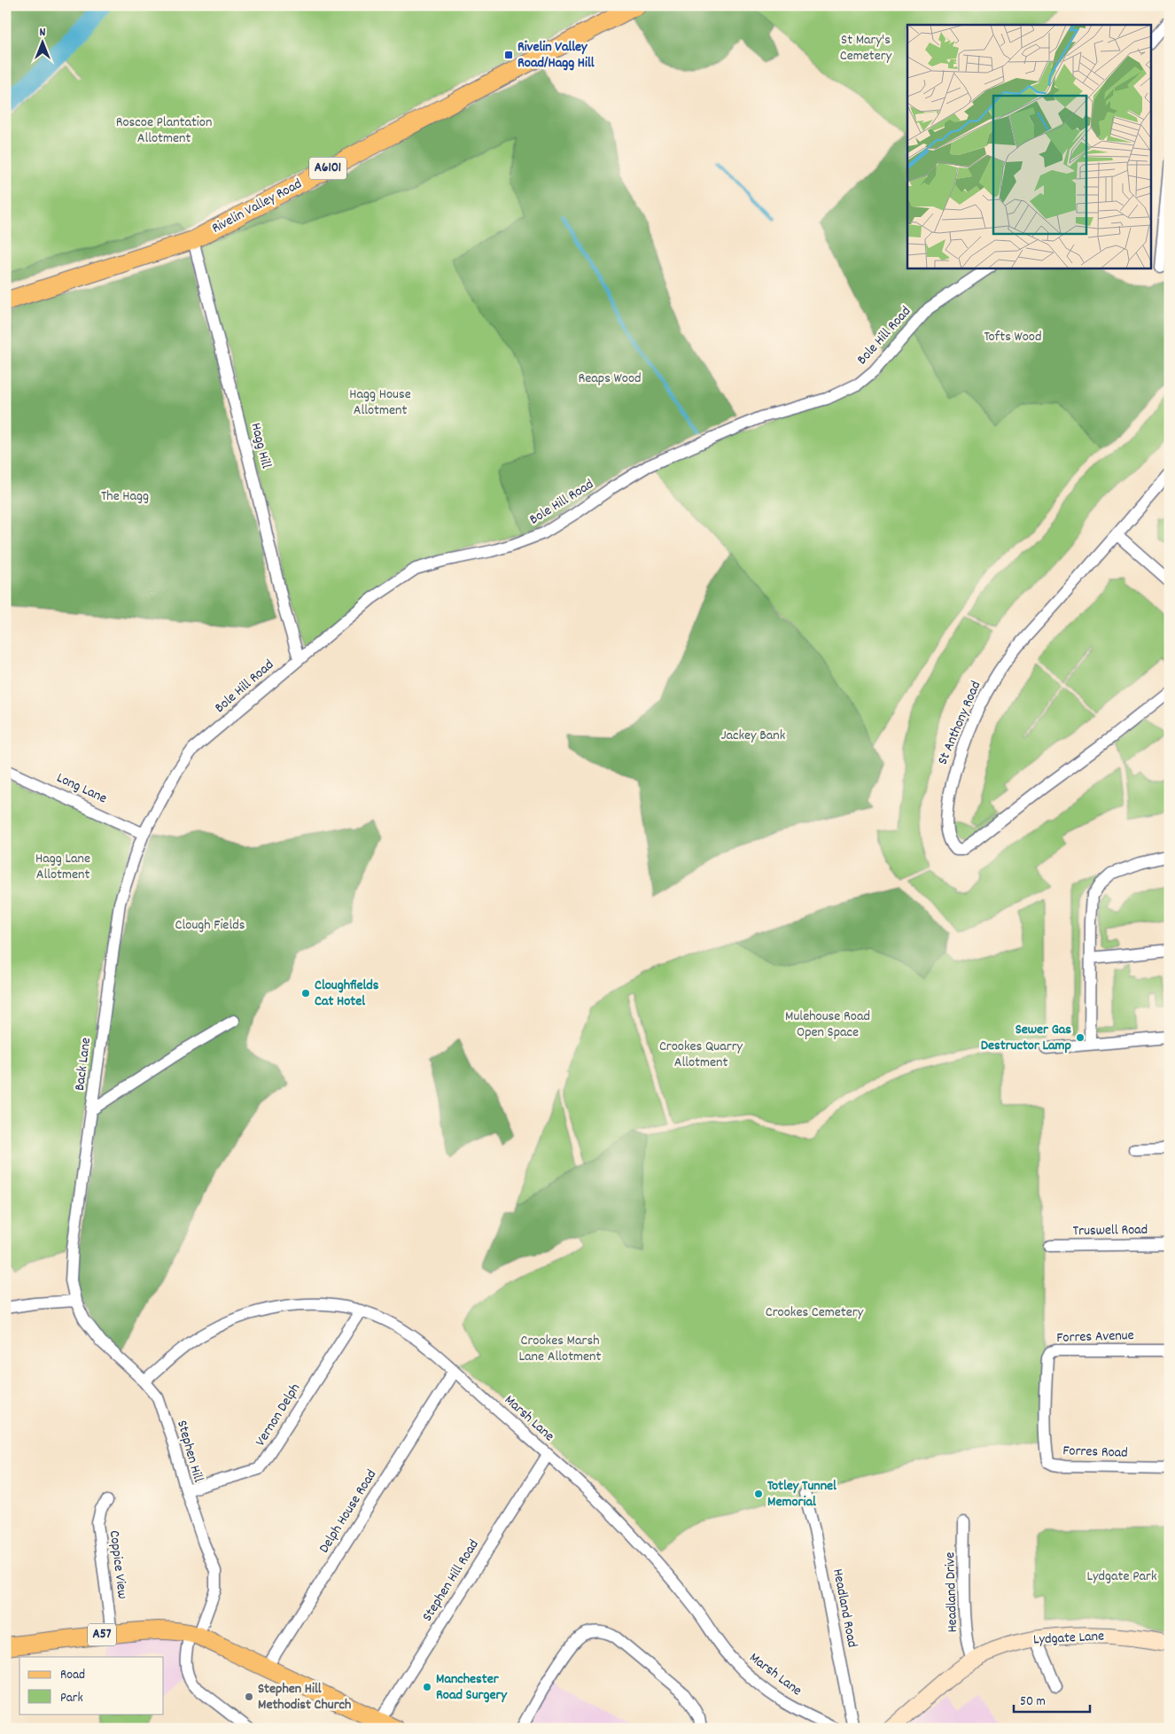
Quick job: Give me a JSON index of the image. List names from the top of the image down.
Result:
{
  "streets": {
    "main road": ["A6101", "Rivelin Valley Road", "A57"],
    "street": [
      "Bole Hill Road",
      "Hagg Hill",
      "St Anthony Road",
      "Long Lane",
      "Back Lane",
      "Truswell Road",
      "Forres Avenue",
      "Vernon Delph",
      "Marsh Lane",
      "Stephen Hill",
      "Forres Road",
      "Delph House Road",
      "Coppice View",
      "Stephen Hill Road",
      "Headland Drive",
      "Headland Road",
      "Lydgate Lane"
    ]
  },
  "crossings": [
    ["Rivelin Valley Road", "Hagg Hill"],
    ["Bole Hill Road", "Hagg Hill"],
    ["Bole Hill Road", "Long Lane"],
    ["Bole Hill Road", "Back Lane"],
    ["Long Lane", "Back Lane"],
    ["Back Lane", "Stephen Hill"],
    ["Forres Avenue", "Forres Road"],
    ["Vernon Delph", "Marsh Lane"],
    ["Vernon Delph", "Stephen Hill"],
    ["Marsh Lane", "Stephen Hill"],
    ["Marsh Lane", "Delph House Road"],
    ["Marsh Lane", "Stephen Hill Road"],
    ["Stephen Hill", "A57"],
    ["Delph House Road", "A57"],
    ["Coppice View", "A57"],
    ["Stephen Hill Road", "A57"],
    ["Headland Drive", "Lydgate Lane"]
  ],
  "parks": [
    "St Mary's Cemetery",
    "Roscoe Plantation Allotment",
    "Tofts Wood",
    "Reaps Wood",
    "Hagg House Allotment",
    "The Hagg",
    "Jackey Bank",
    "Hagg Lane Allotment",
    "Clough Fields",
    "Mulehouse Road Open Space",
    "Crookes Quarry Allotment",
    "Crookes Cemetery",
    "Crookes Marsh Lane Allotment",
    "Lydgate Park"
  ],
  "places": {
    "transit": ["Rivelin Valley Road/Hagg Hill"],
    "other": [
      "Cloughfields Cat Hotel",
      "Sewer Gas Destructor Lamp",
      "Totley Tunnel Memorial",
      "Manchester Road Surgery",
      "Stephen Hill Methodist Church"
    ]
  },
  "legend": ["Road", "Park"],
  "scale_bar": "50 m",
  "north": "top"
}
